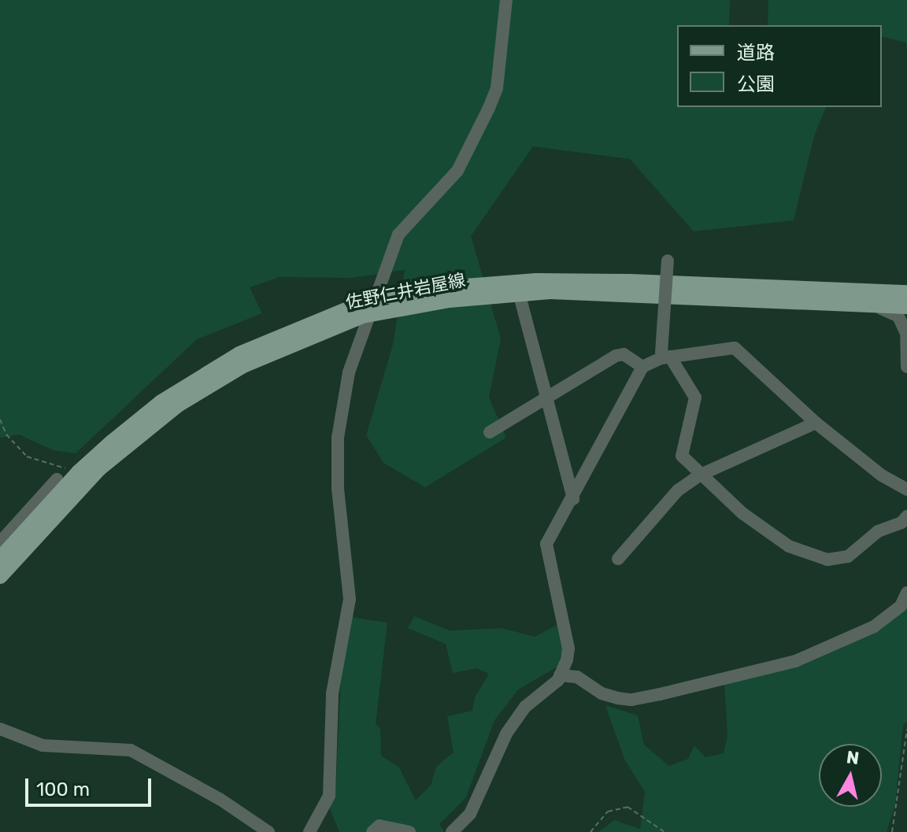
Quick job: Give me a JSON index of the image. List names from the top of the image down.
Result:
{
  "streets": {
    "main road": ["佐野仁井岩屋線"]
  },
  "legend": ["道路", "公園"],
  "scale_bar": "100 m",
  "north": "top"
}
